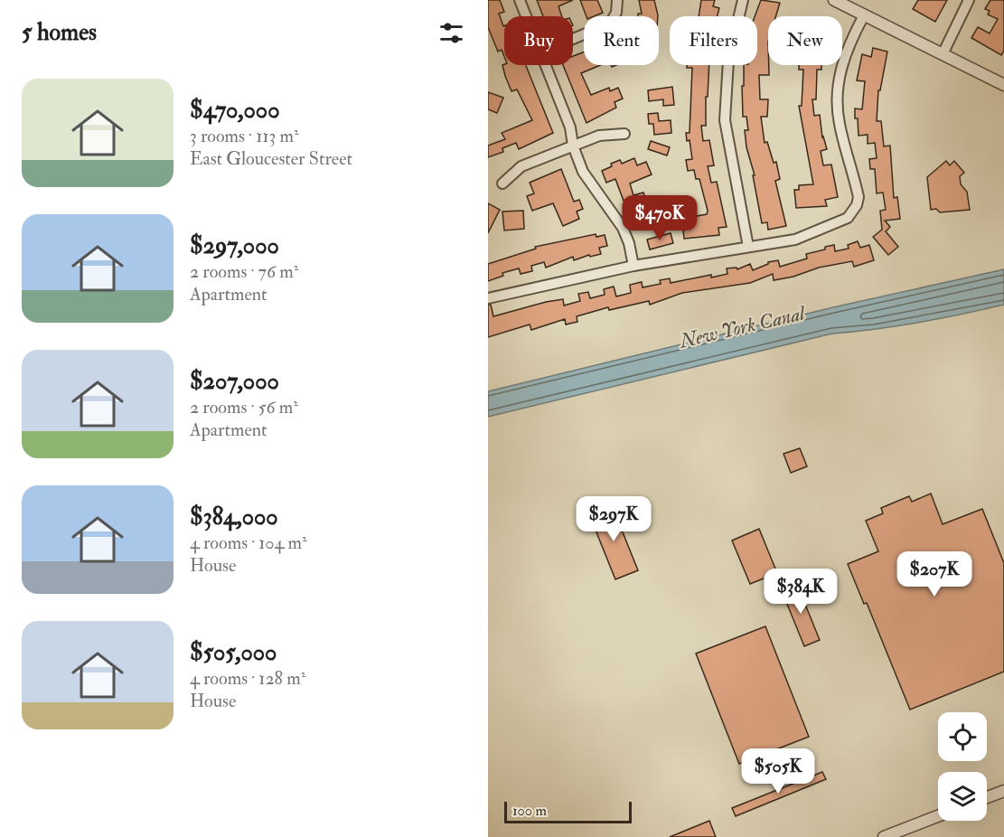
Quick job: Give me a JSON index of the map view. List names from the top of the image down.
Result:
{
  "water": ["New York Canal"],
  "scale_bar": "100 m",
  "page": {
    "heading": "5 homes",
    "chip": [
      "Buy",
      "Rent",
      "Filters",
      "New"
    ],
    "list": [
      {
        "name": "$470,000",
        "note": "3 rooms · 113 m² · East Gloucester Street"
      },
      {
        "name": "$297,000",
        "note": "2 rooms · 76 m² · Apartment"
      },
      {
        "name": "$207,000",
        "note": "2 rooms · 56 m² · Apartment"
      },
      {
        "name": "$384,000",
        "note": "4 rooms · 104 m² · House"
      },
      {
        "name": "$505,000",
        "note": "4 rooms · 128 m² · House"
      }
    ],
    "price": [
      "$470K",
      "$297K",
      "$207K",
      "$384K",
      "$505K"
    ],
    "scale": "100 m"
  }
}
